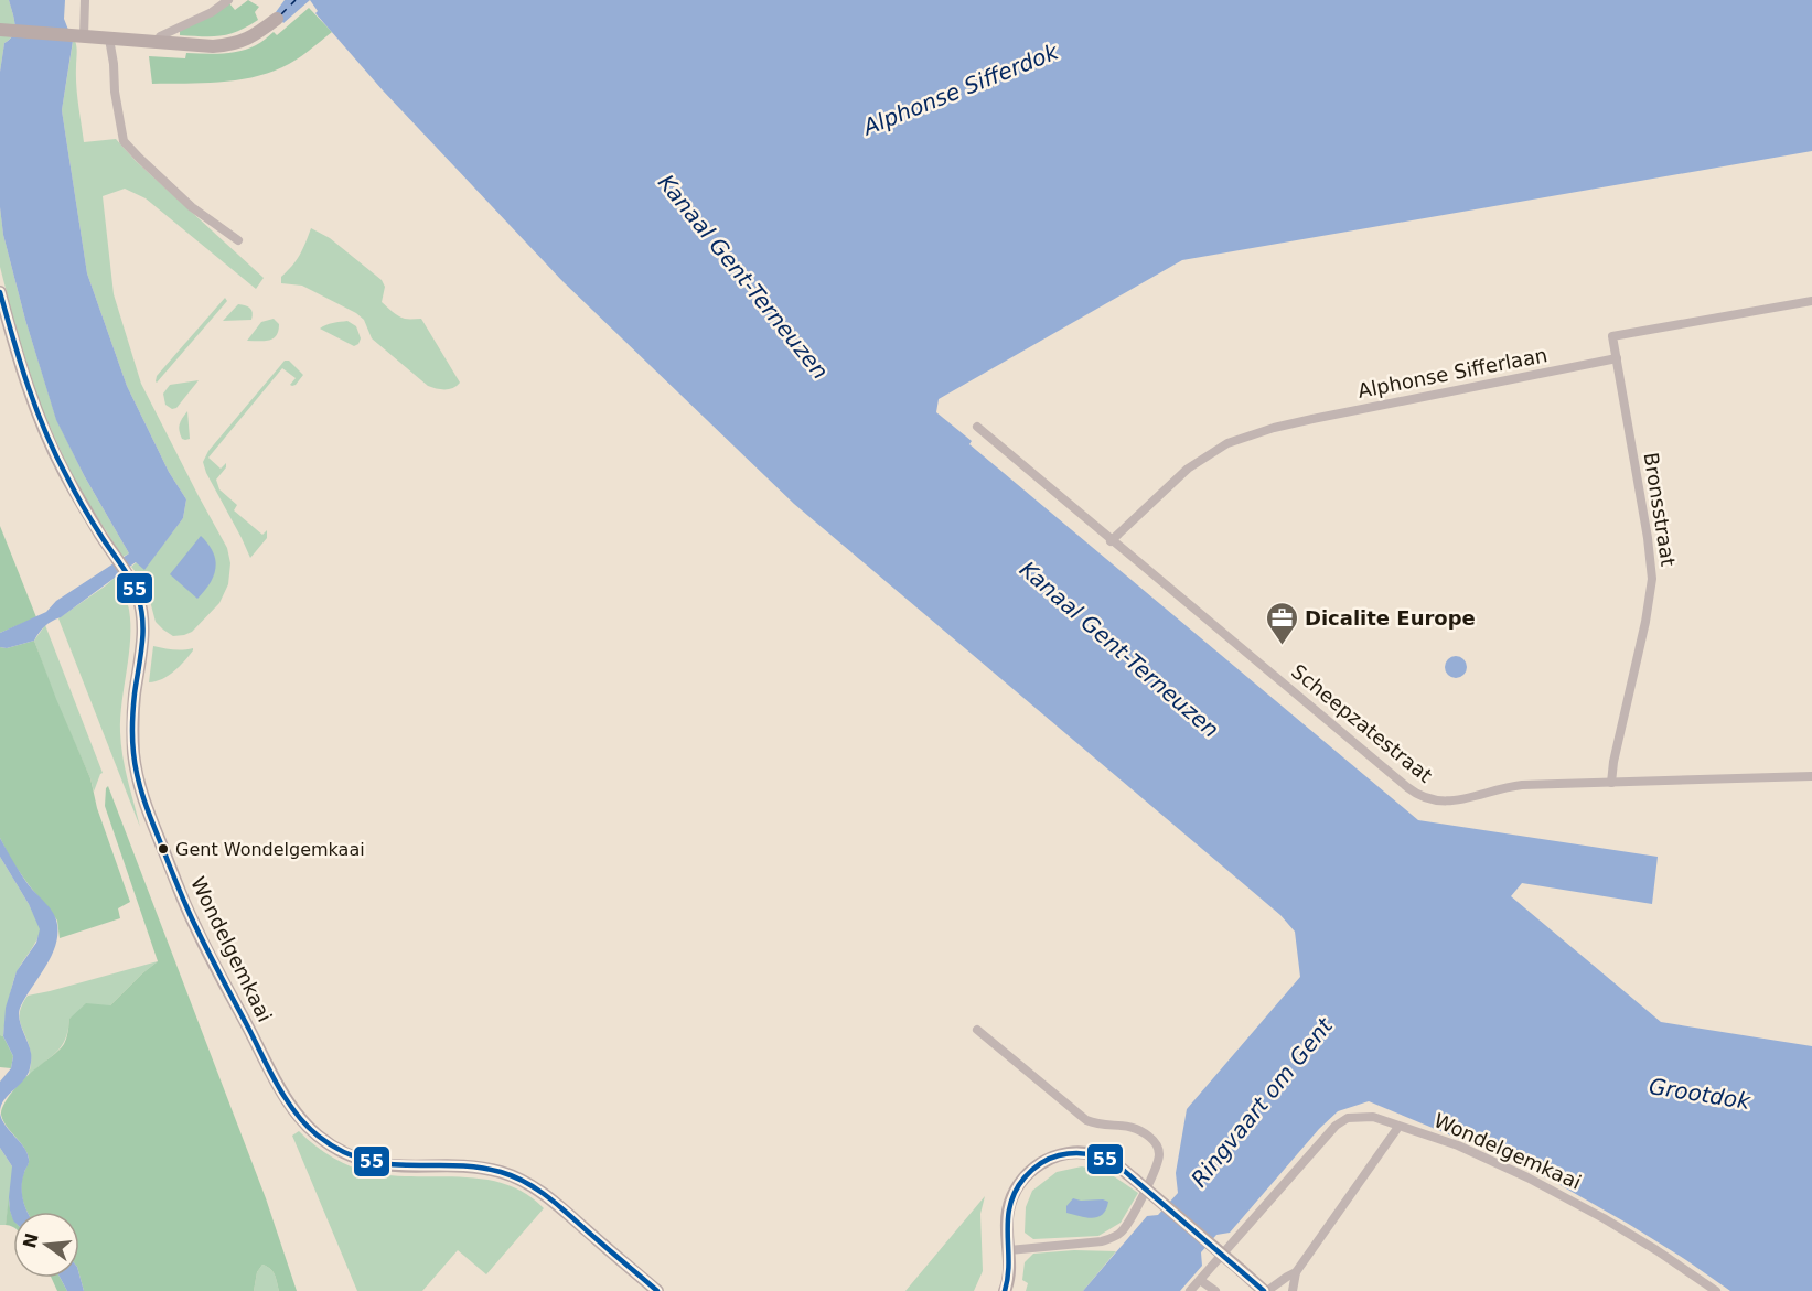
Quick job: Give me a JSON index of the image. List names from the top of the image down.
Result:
{
  "streets": {
    "main road": ["Wondelgemkaai"],
    "street": ["Alphonse Sifferlaan", "Bronsstraat", "Scheepzatestraat"]
  },
  "crossings": [
    ["Alphonse Sifferlaan", "Bronsstraat"],
    ["Alphonse Sifferlaan", "Scheepzatestraat"],
    ["Bronsstraat", "Scheepzatestraat"]
  ],
  "water": [
    "Alphonse Sifferdok",
    "Kanaal Gent-Terneuzen",
    "Grootdok",
    "Ringvaart om Gent"
  ],
  "places": {
    "office": ["Dicalite Europe"],
    "other": ["Gent Wondelgemkaai"]
  },
  "lines": ["transit line 55"],
  "north": "left"
}
